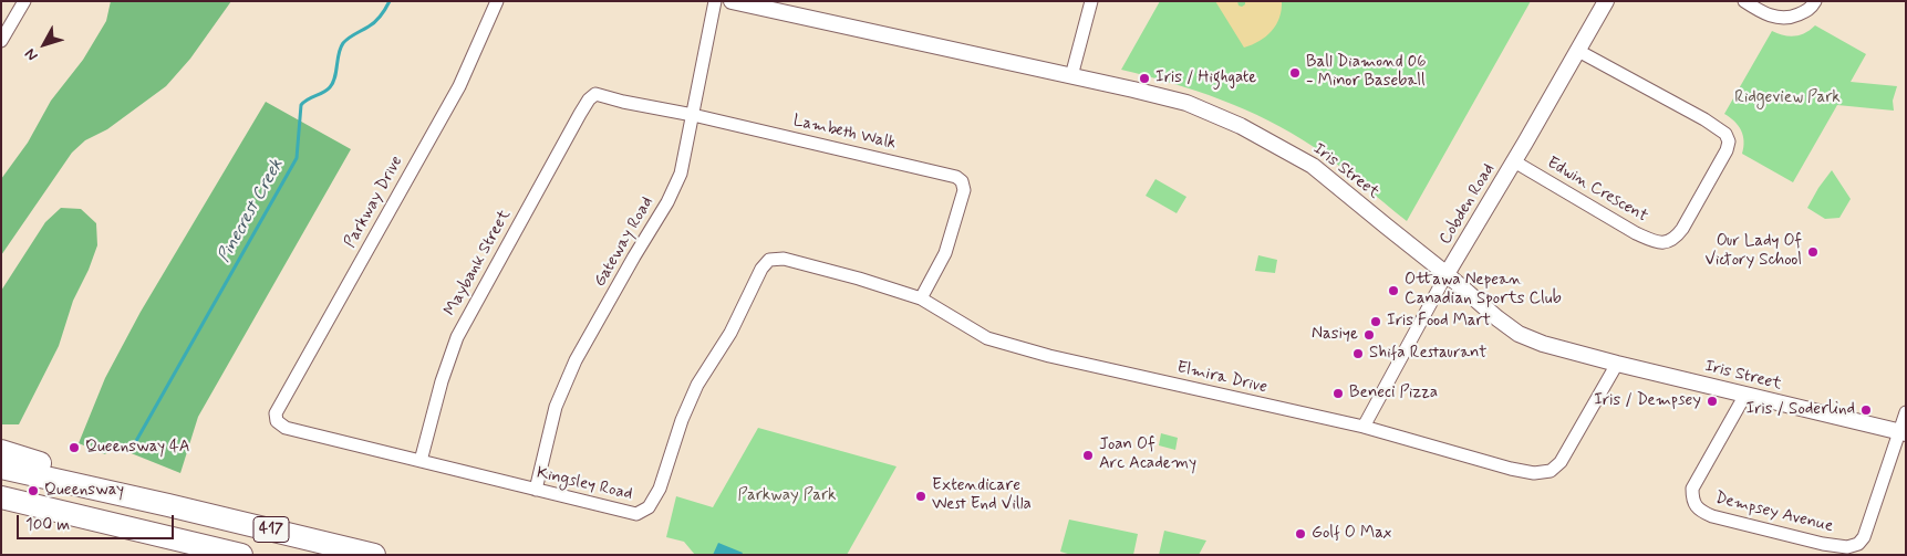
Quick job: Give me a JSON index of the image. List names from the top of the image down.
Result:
{
  "streets": {
    "highway": ["417"],
    "street": [
      "Lambeth Walk",
      "Iris Street",
      "Edwin Crescent",
      "Parkway Drive",
      "Cobden Road",
      "Gateway Road",
      "Maybank Street",
      "Elmira Drive",
      "Kingsley Road",
      "Dempsey Avenue"
    ]
  },
  "crossings": [
    ["Lambeth Walk", "Gateway Road"],
    ["Lambeth Walk", "Maybank Street"],
    ["Lambeth Walk", "Elmira Drive"],
    ["Iris Street", "Cobden Road"],
    ["Iris Street", "Elmira Drive"],
    ["Iris Street", "Dempsey Avenue"],
    ["Edwin Crescent", "Cobden Road"],
    ["Parkway Drive", "Kingsley Road"],
    ["Cobden Road", "Elmira Drive"],
    ["Gateway Road", "Kingsley Road"],
    ["Maybank Street", "Kingsley Road"],
    ["Elmira Drive", "Kingsley Road"]
  ],
  "water": ["Pinecrest Creek"],
  "parks": ["Ridgeview Park", "Parkway Park"],
  "places": [
    "Ball Diamond 06 - Minor Baseball",
    "Iris / Highgate",
    "Our Lady Of Victory School",
    "Ottawa Nepean Canadian Sports Club",
    "Iris Food Mart",
    "Nasiye",
    "Shifa Restaurant",
    "Beneci Pizza",
    "Iris / Dempsey",
    "Iris / Soderlind",
    "Queensway 4A",
    "Joan Of Arc Academy",
    "Queensway",
    "Extendicare West End Villa",
    "Golf O Max"
  ],
  "scale_bar": "100 m",
  "north": "bottom left"
}
